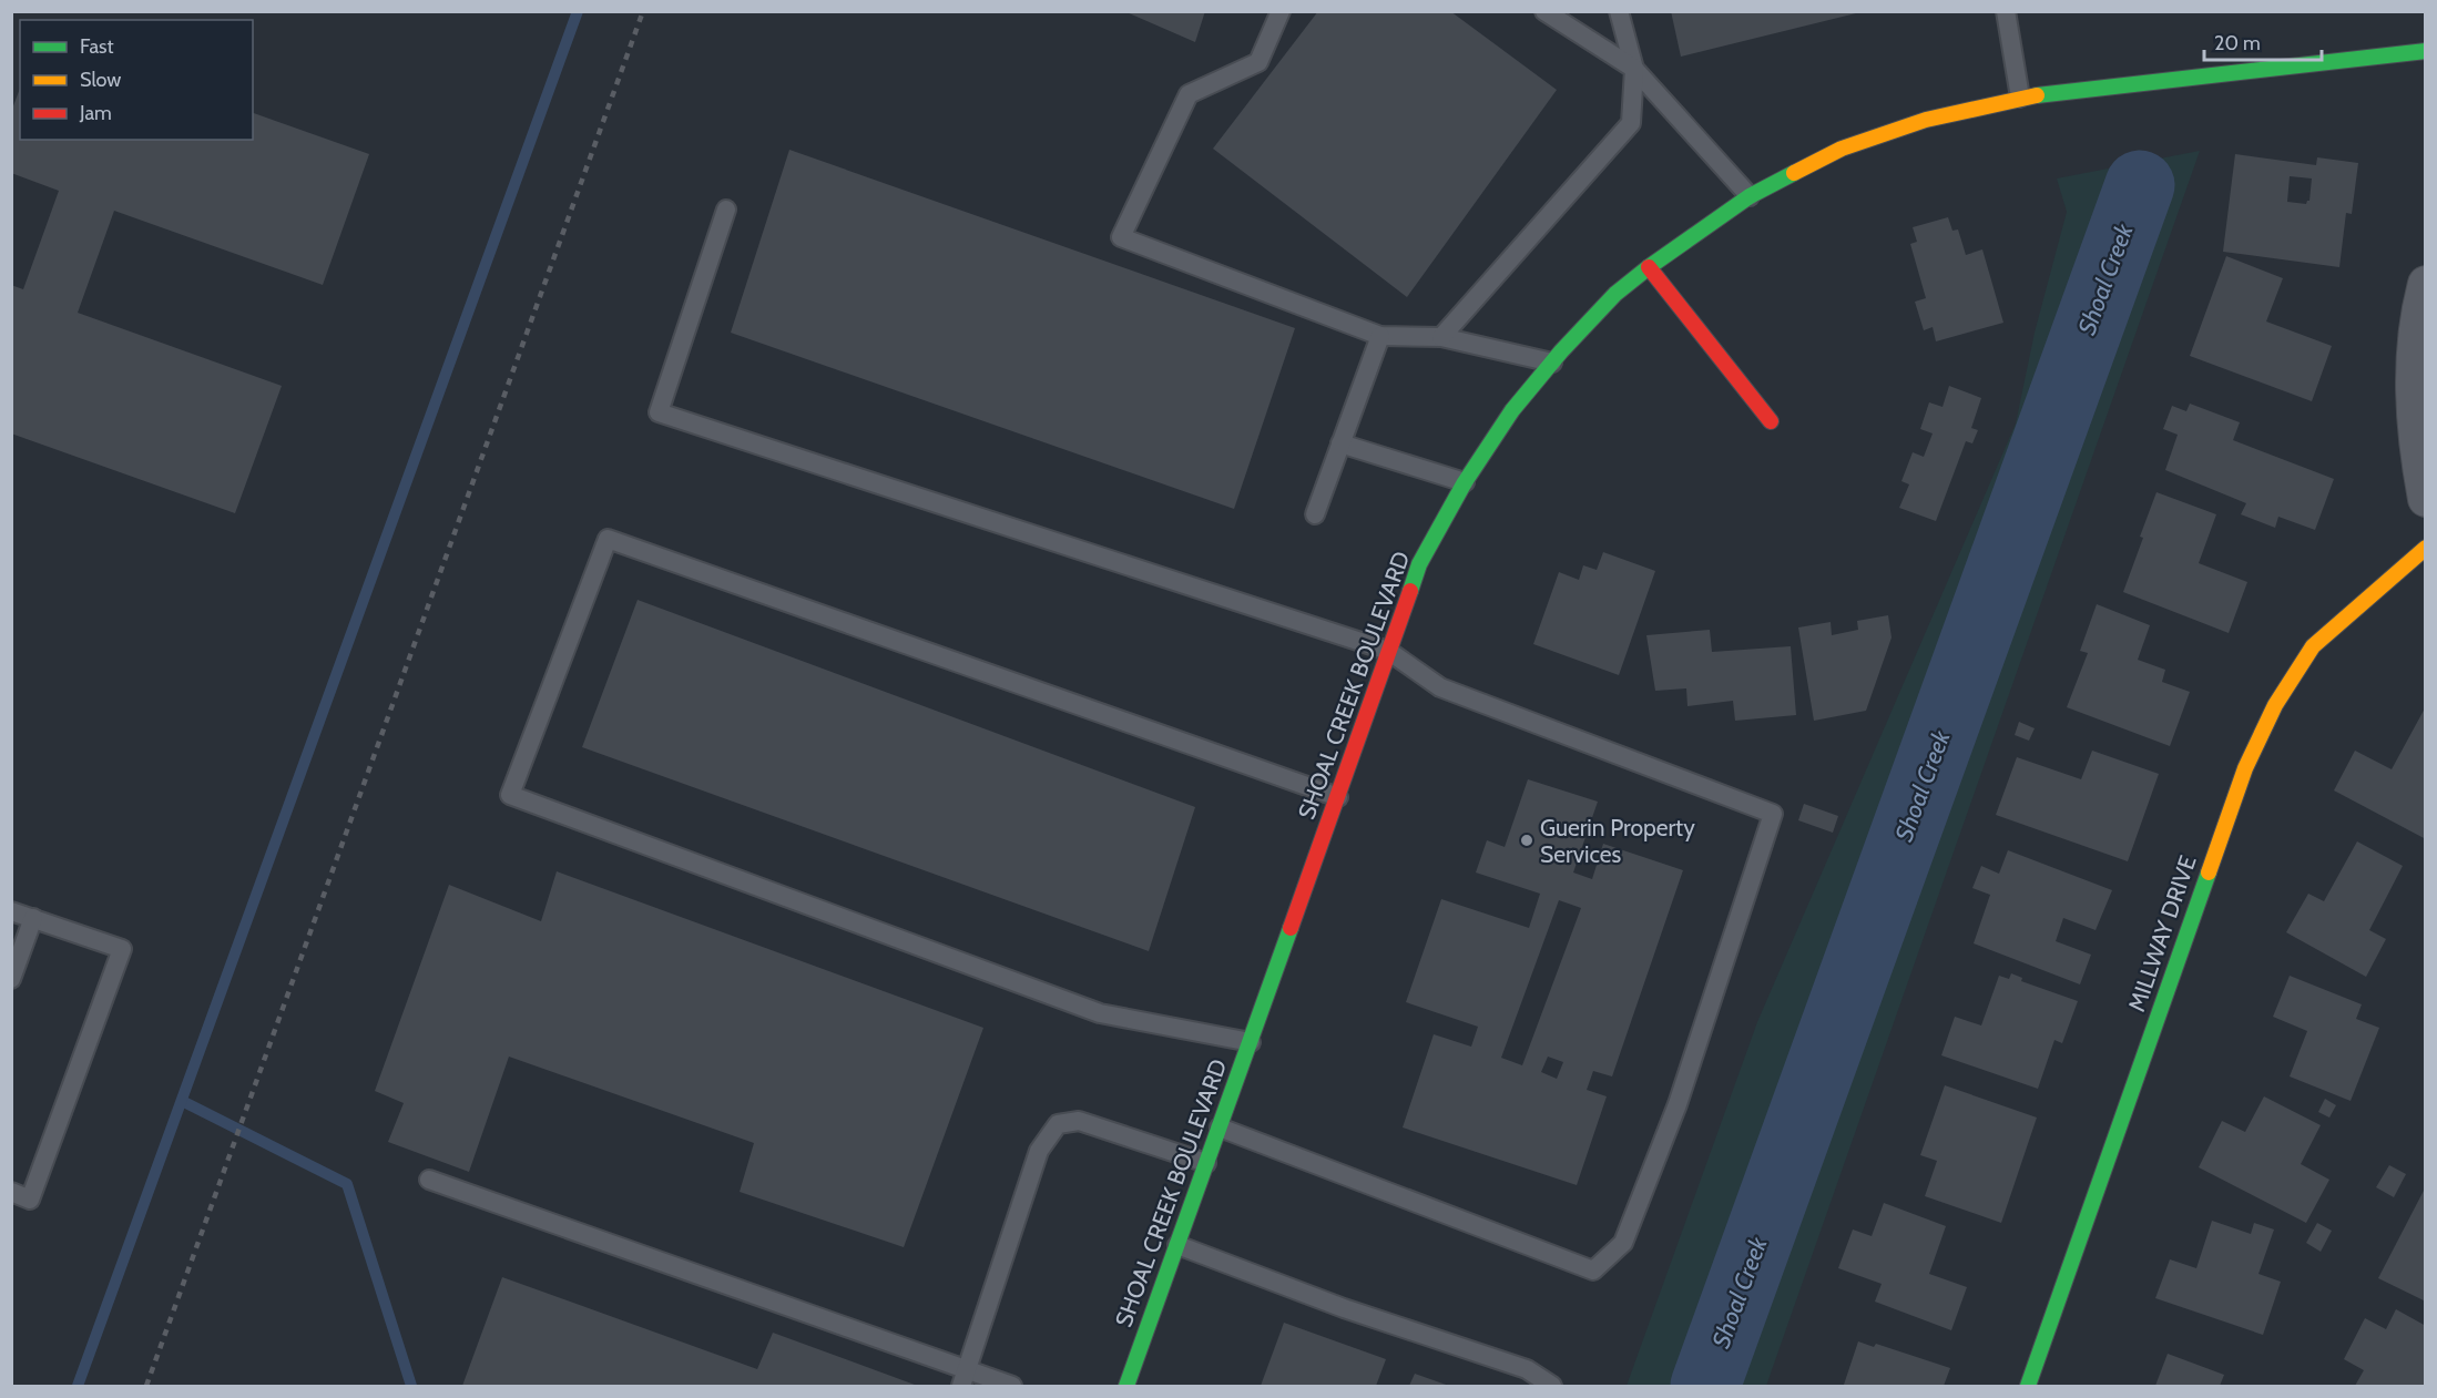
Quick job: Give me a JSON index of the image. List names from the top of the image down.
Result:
{
  "streets": {
    "street": ["SHOAL CREEK BOULEVARD", "MILLWAY DRIVE"]
  },
  "water": ["Shoal Creek"],
  "places": ["Guerin Property Services"],
  "legend": ["Fast", "Slow", "Jam"],
  "scale_bar": "20 m"
}
